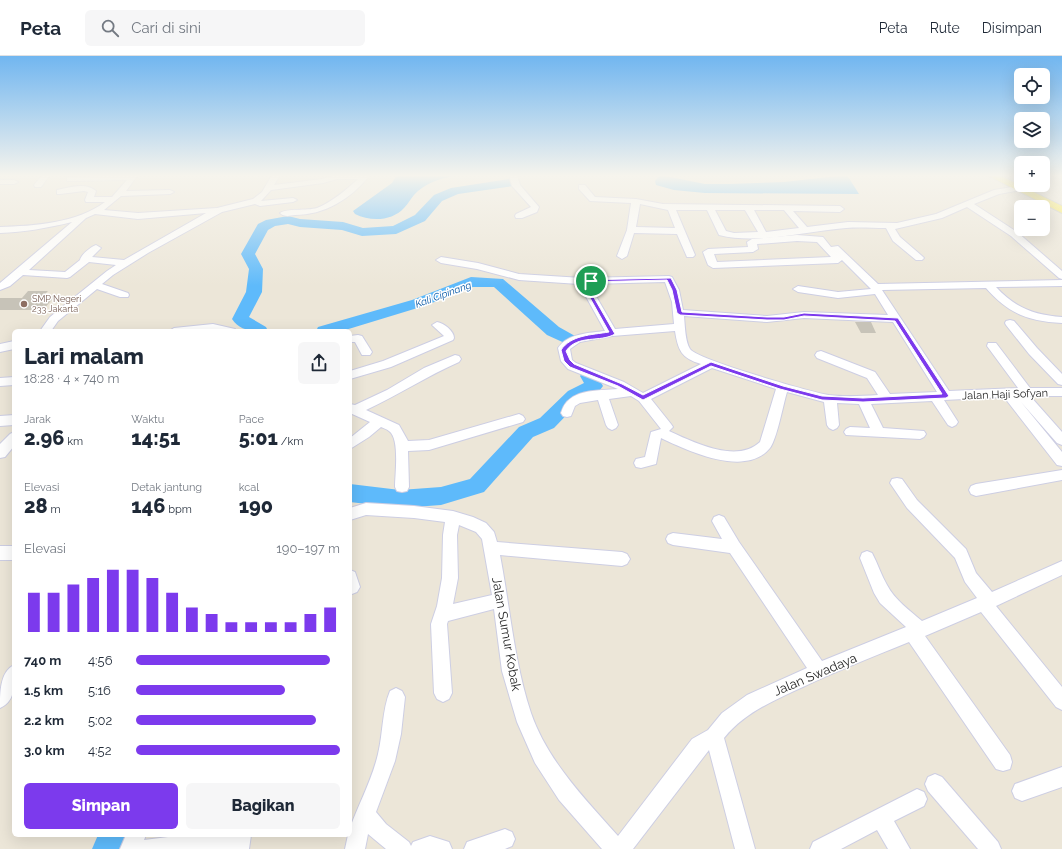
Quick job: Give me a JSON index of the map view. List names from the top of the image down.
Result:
{
  "streets": {
    "street": ["Jalan Haji Sofyan", "Jalan Sumur Kobak", "Jalan Swadaya"]
  },
  "water": ["Kali Cipinang"],
  "places": ["SMP Negeri 233 Jakarta"],
  "page": {
    "header": "Peta",
    "search": "Cari di sini",
    "nav": ["Peta", "Rute", "Disimpan"],
    "map_buttons": ["+", "−"],
    "heading": ["Lari malam", "18:28 · 4 × 740 m"],
    "stats": [
      ["Jarak", "2.96 km"],
      ["Waktu", "14:51"],
      ["Pace", "5:01 /km"],
      ["Elevasi", "28 m"],
      ["Detak jantung", "146 bpm"],
      ["kcal", "190"]
    ],
    "chart": ["Elevasi", "190–197 m"],
    "list": [
      {
        "name": "740 m",
        "note": "4:56"
      },
      {
        "name": "1.5 km",
        "note": "5:16"
      },
      {
        "name": "2.2 km",
        "note": "5:02"
      },
      {
        "name": "3.0 km",
        "note": "4:52"
      }
    ],
    "buttons": ["Simpan", "Bagikan"]
  }
}
